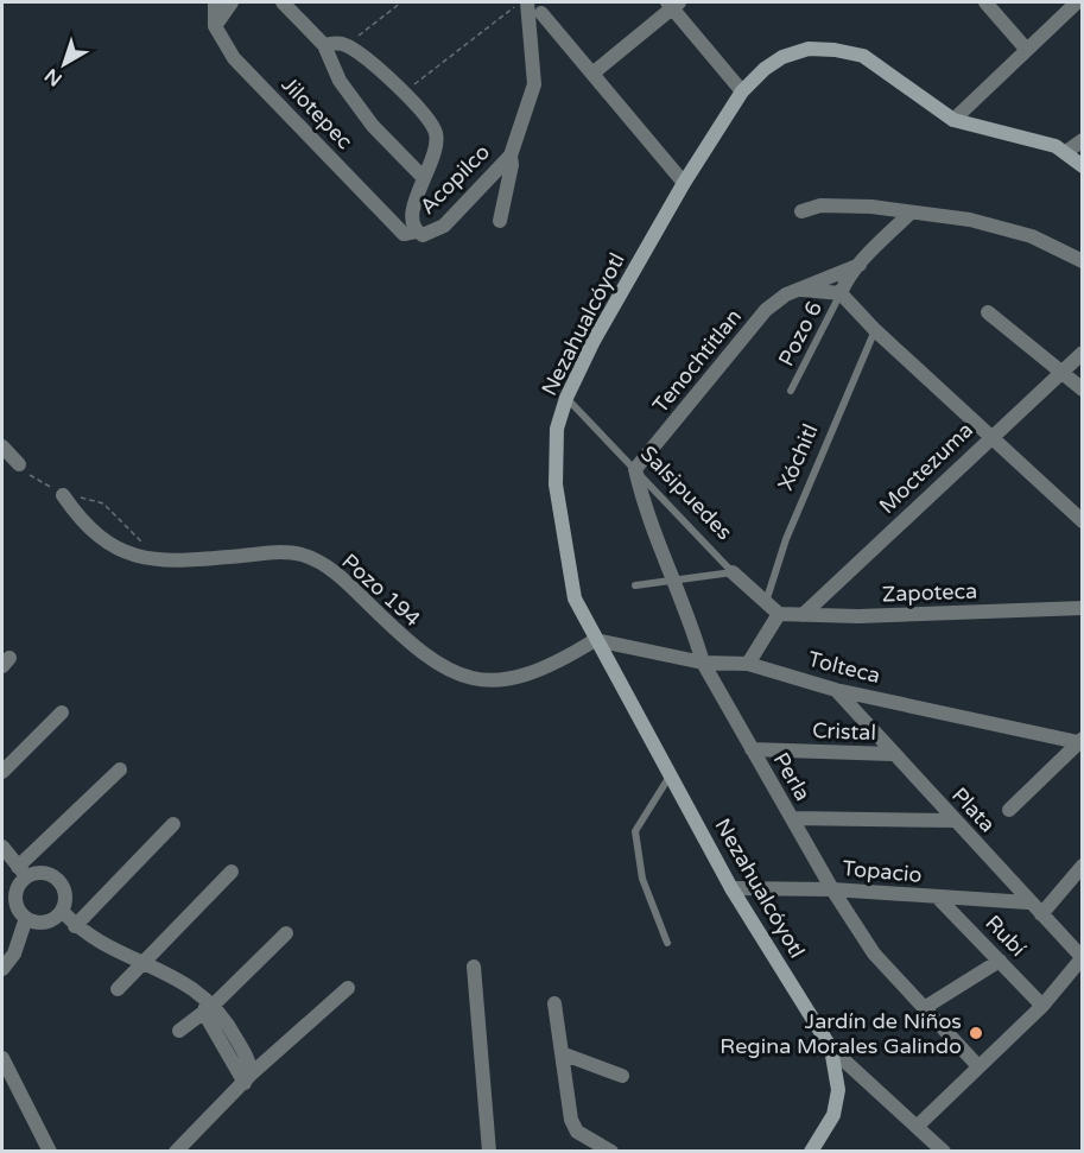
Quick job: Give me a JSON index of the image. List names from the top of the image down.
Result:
{
  "streets": {
    "main road": ["Nezahualcóyotl"],
    "street": [
      "Jilotepec",
      "Acopilco",
      "Tenochtitlan",
      "Moctezuma",
      "Salsipuedes",
      "Pozo 194",
      "Zapoteca",
      "Tolteca",
      "Cristal",
      "Perla",
      "Plata",
      "Topacio",
      "Rubí"
    ],
    "lane": ["Pozo 6", "Xóchitl"]
  },
  "crossings": [
    ["Jilotepec", "Acopilco"],
    ["Nezahualcóyotl", "Salsipuedes"],
    ["Nezahualcóyotl", "Pozo 194"],
    ["Nezahualcóyotl", "Tolteca"],
    ["Nezahualcóyotl", "Topacio"],
    ["Tenochtitlan", "Salsipuedes"],
    ["Tenochtitlan", "Perla"],
    ["Xóchitl", "Salsipuedes"],
    ["Moctezuma", "Zapoteca"],
    ["Salsipuedes", "Zapoteca"],
    ["Salsipuedes", "Perla"],
    ["Pozo 194", "Tolteca"],
    ["Tolteca", "Perla"],
    ["Tolteca", "Plata"],
    ["Cristal", "Perla"],
    ["Cristal", "Plata"],
    ["Perla", "Topacio"],
    ["Plata", "Topacio"],
    ["Topacio", "Rubí"]
  ],
  "places": ["Jardín de Niños Regina Morales Galindo"],
  "north": "bottom left"
}
